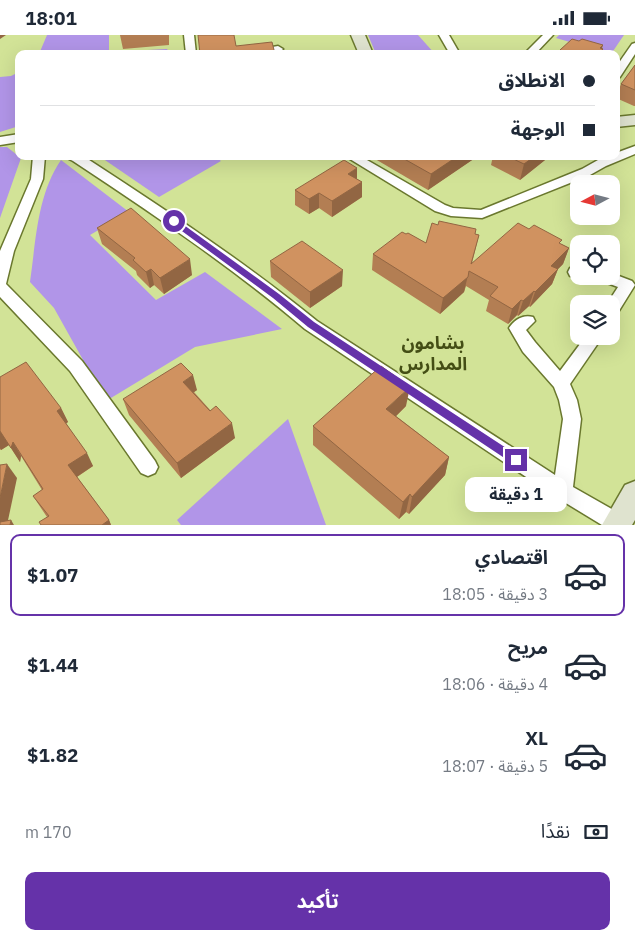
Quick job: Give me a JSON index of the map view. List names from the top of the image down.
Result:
{
  "districts": ["بشامون المدارس"],
  "north": "left",
  "page": {
    "status": "18:01",
    "banner": ["الانطلاق", "الوجهة"],
    "bubble": "1 دقيقة",
    "list": [
      {
        "name": "اقتصادي",
        "note": "3 دقيقة · 18:05",
        "value": "$1.07"
      },
      {
        "name": "مريح",
        "note": "4 دقيقة · 18:06",
        "value": "$1.44"
      },
      {
        "name": "XL",
        "note": "5 دقيقة · 18:07",
        "value": "$1.82"
      }
    ],
    "pay": ["نقدًا", "170 m"],
    "buttons": "تأكيد"
  }
}
